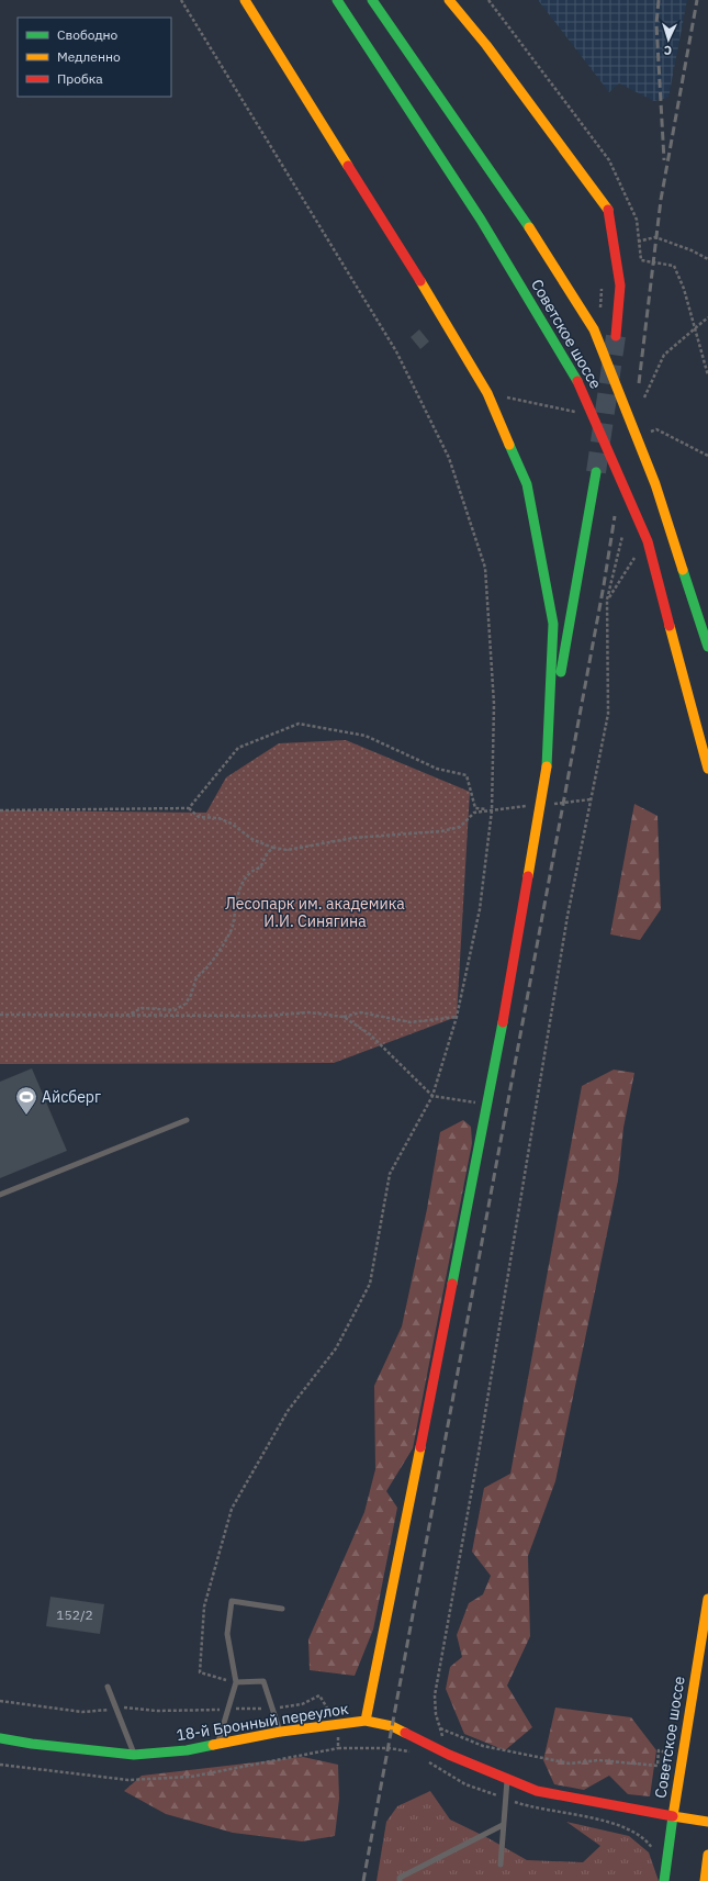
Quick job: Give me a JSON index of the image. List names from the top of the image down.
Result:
{
  "streets": {
    "main road": ["Советское шоссе", "18-й Бронный переулок"]
  },
  "crossings": [
    ["Советское шоссе", "18-й Бронный переулок"]
  ],
  "parks": ["Лесопарк им. академика И.И. Синягина"],
  "places": {
    "sports": ["Айсберг"]
  },
  "house_numbers": ["152/2"],
  "legend": ["Свободно", "Медленно", "Пробка"],
  "north": "bottom"
}
